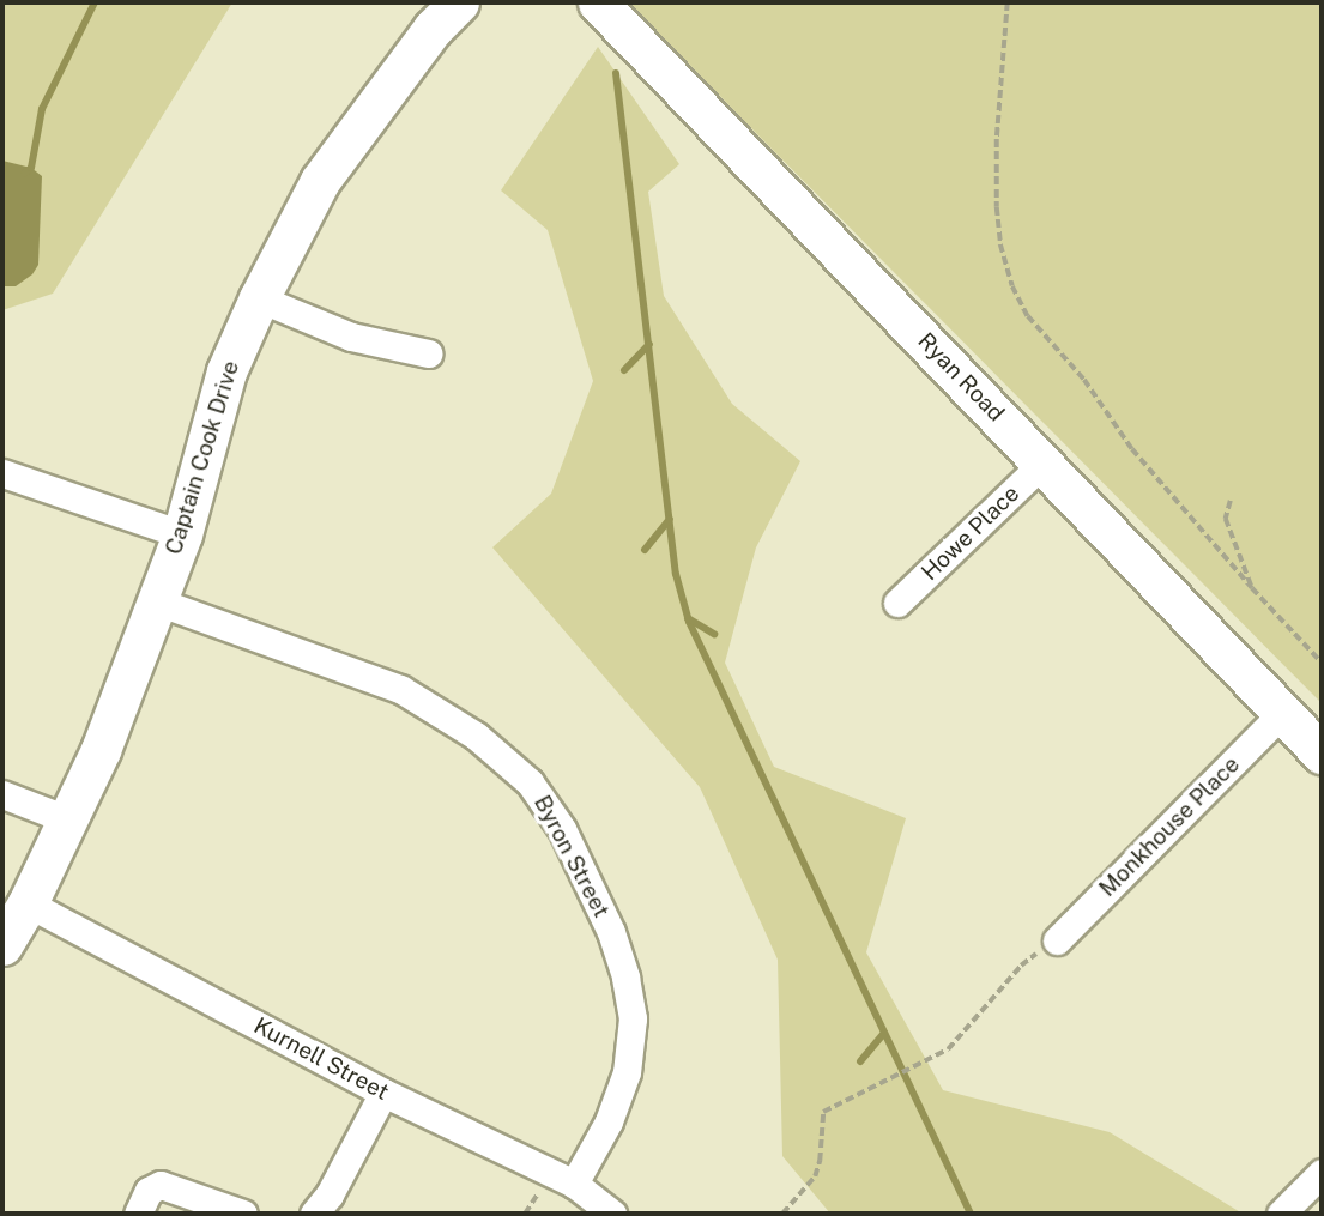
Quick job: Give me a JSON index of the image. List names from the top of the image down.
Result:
{
  "streets": {
    "street": [
      "Ryan Road",
      "Captain Cook Drive",
      "Howe Place",
      "Monkhouse Place",
      "Byron Street",
      "Kurnell Street"
    ]
  },
  "crossings": [
    ["Ryan Road", "Howe Place"],
    ["Ryan Road", "Monkhouse Place"],
    ["Captain Cook Drive", "Byron Street"],
    ["Captain Cook Drive", "Kurnell Street"],
    ["Byron Street", "Kurnell Street"]
  ]
}
